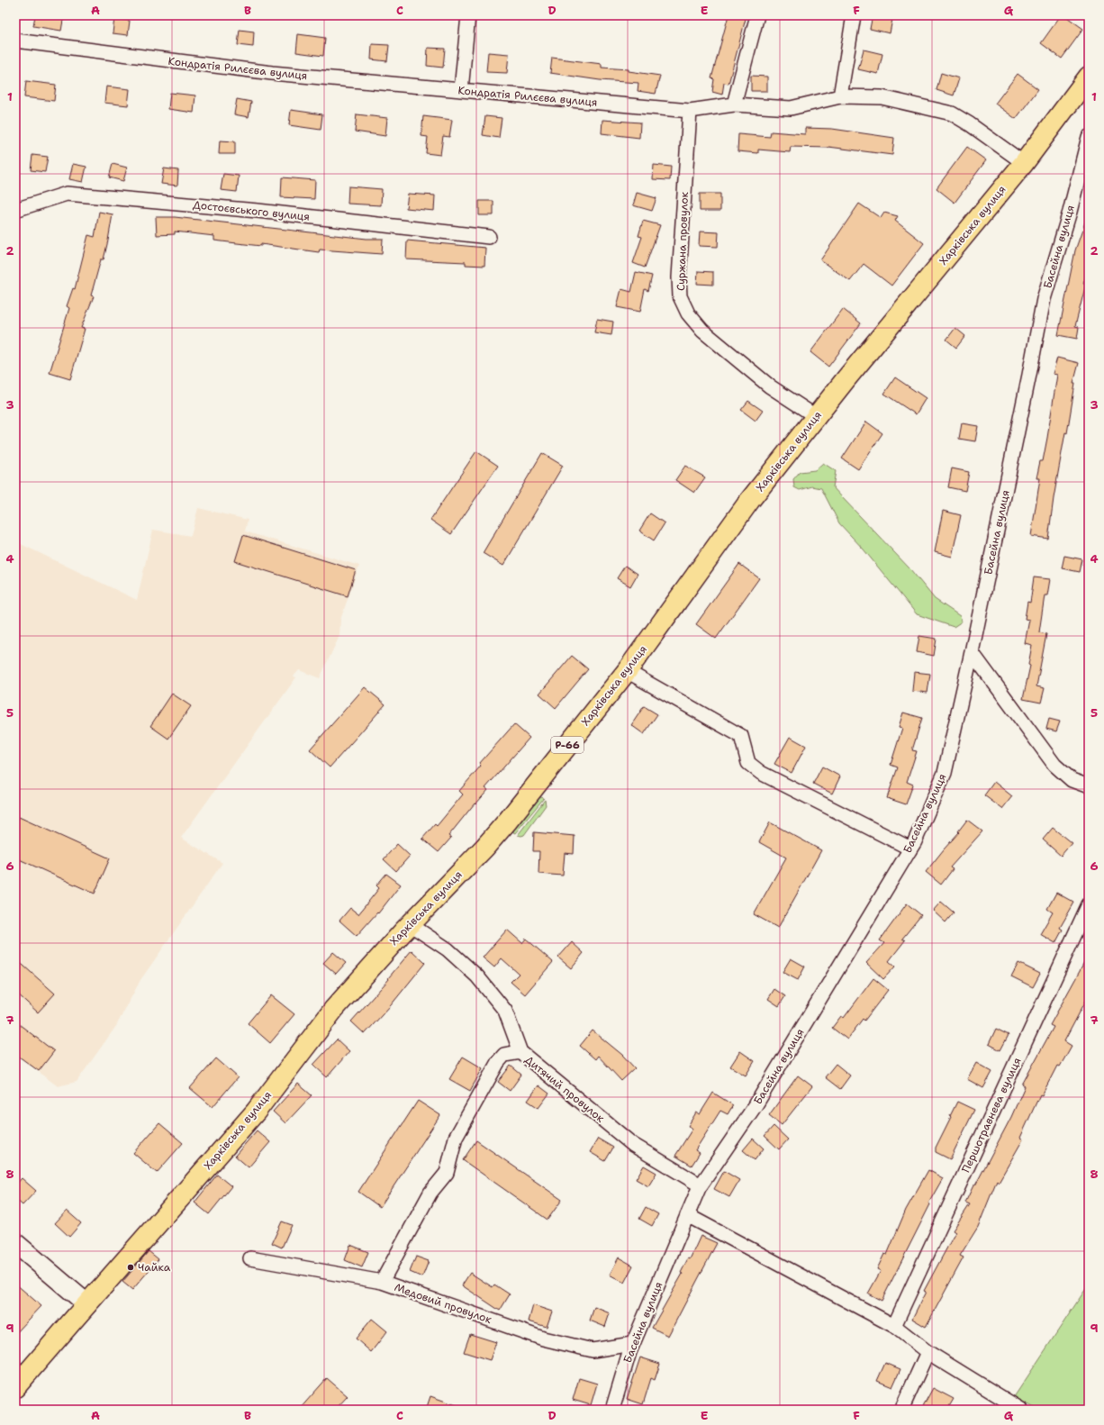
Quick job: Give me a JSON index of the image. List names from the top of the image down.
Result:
{
  "streets": {
    "main road": ["Харківська вулиця", "Р-66"],
    "street": [
      "Кондратія Рилєєва вулиця",
      "Достоєвського вулиця",
      "Суржана провулок",
      "Басейна вулиця",
      "Дитячий провулок",
      "Першотравнева вулиця",
      "Медовий провулок"
    ]
  },
  "crossings": [
    ["Кондратія Рилєєва вулиця", "Харківська вулиця"],
    ["Кондратія Рилєєва вулиця", "Суржана провулок"],
    ["Харківська вулиця", "Суржана провулок"],
    ["Харківська вулиця", "Дитячий провулок"],
    ["Басейна вулиця", "Дитячий провулок"],
    ["Басейна вулиця", "Медовий провулок"]
  ],
  "places": ["Чайка"],
  "grid": {
    "columns": [
      "A",
      "B",
      "C",
      "D",
      "E",
      "F",
      "G"
    ],
    "rows": [
      "1",
      "2",
      "3",
      "4",
      "5",
      "6",
      "7",
      "8",
      "9"
    ]
  }
}
